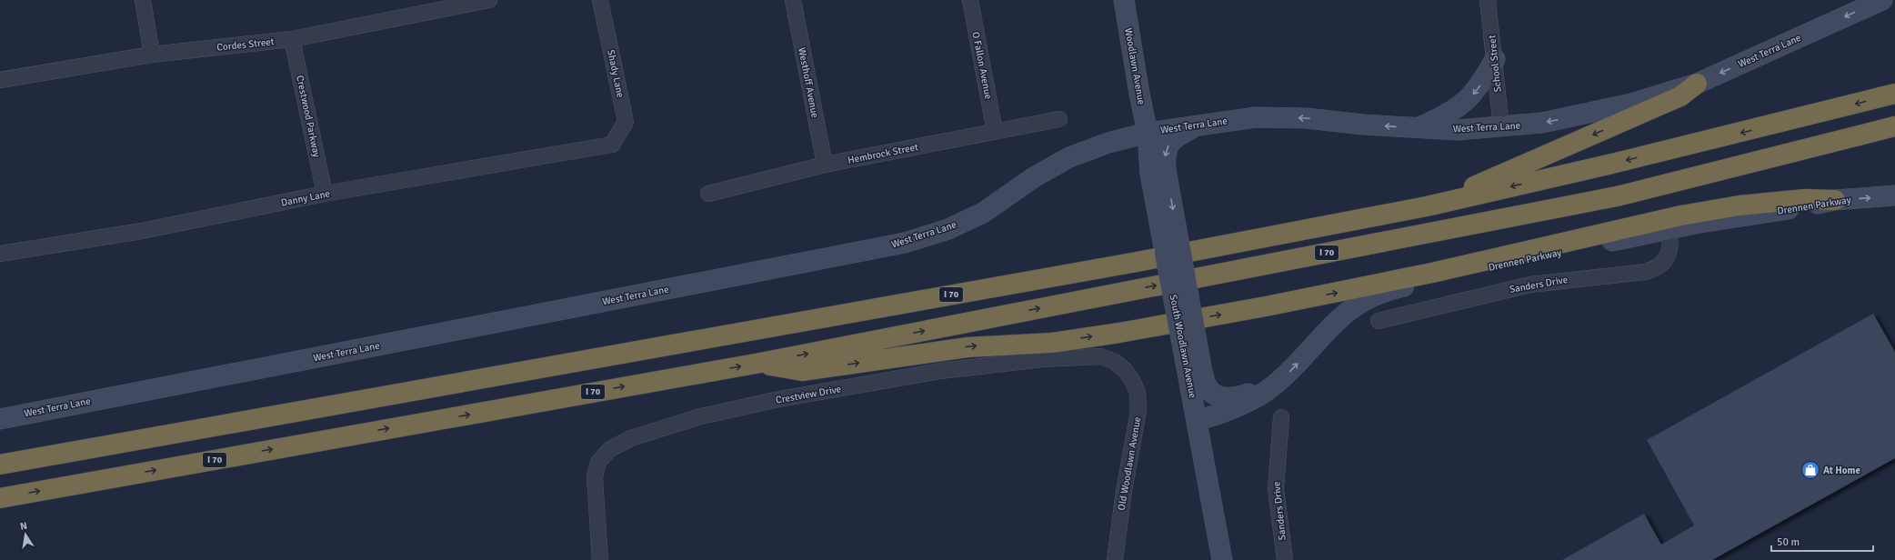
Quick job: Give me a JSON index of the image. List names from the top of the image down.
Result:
{
  "streets": {
    "highway": ["I 70"],
    "main road": [
      "West Terra Lane",
      "Woodlawn Avenue",
      "Drennen Parkway",
      "South Woodlawn Avenue"
    ],
    "street": [
      "Cordes Street",
      "School Street",
      "O Fallon Avenue",
      "Shady Lane",
      "Westhoff Avenue",
      "Crestwood Parkway",
      "Hembrock Street",
      "Danny Lane",
      "Sanders Drive",
      "Crestview Drive",
      "Old Woodlawn Avenue"
    ]
  },
  "crossings": [
    ["Cordes Street", "Crestwood Parkway"],
    ["West Terra Lane", "School Street"],
    ["West Terra Lane", "Woodlawn Avenue"],
    ["West Terra Lane", "South Woodlawn Avenue"],
    ["O Fallon Avenue", "Hembrock Street"],
    ["Woodlawn Avenue", "South Woodlawn Avenue"],
    ["Shady Lane", "Danny Lane"],
    ["Westhoff Avenue", "Hembrock Street"],
    ["Crestwood Parkway", "Danny Lane"],
    ["Drennen Parkway", "Sanders Drive"],
    ["Drennen Parkway", "South Woodlawn Avenue"],
    ["Crestview Drive", "Old Woodlawn Avenue"]
  ],
  "one_way": ["Drennen Parkway"],
  "places": {
    "shop": ["At Home"]
  },
  "scale_bar": "50 m",
  "north": "top"
}
